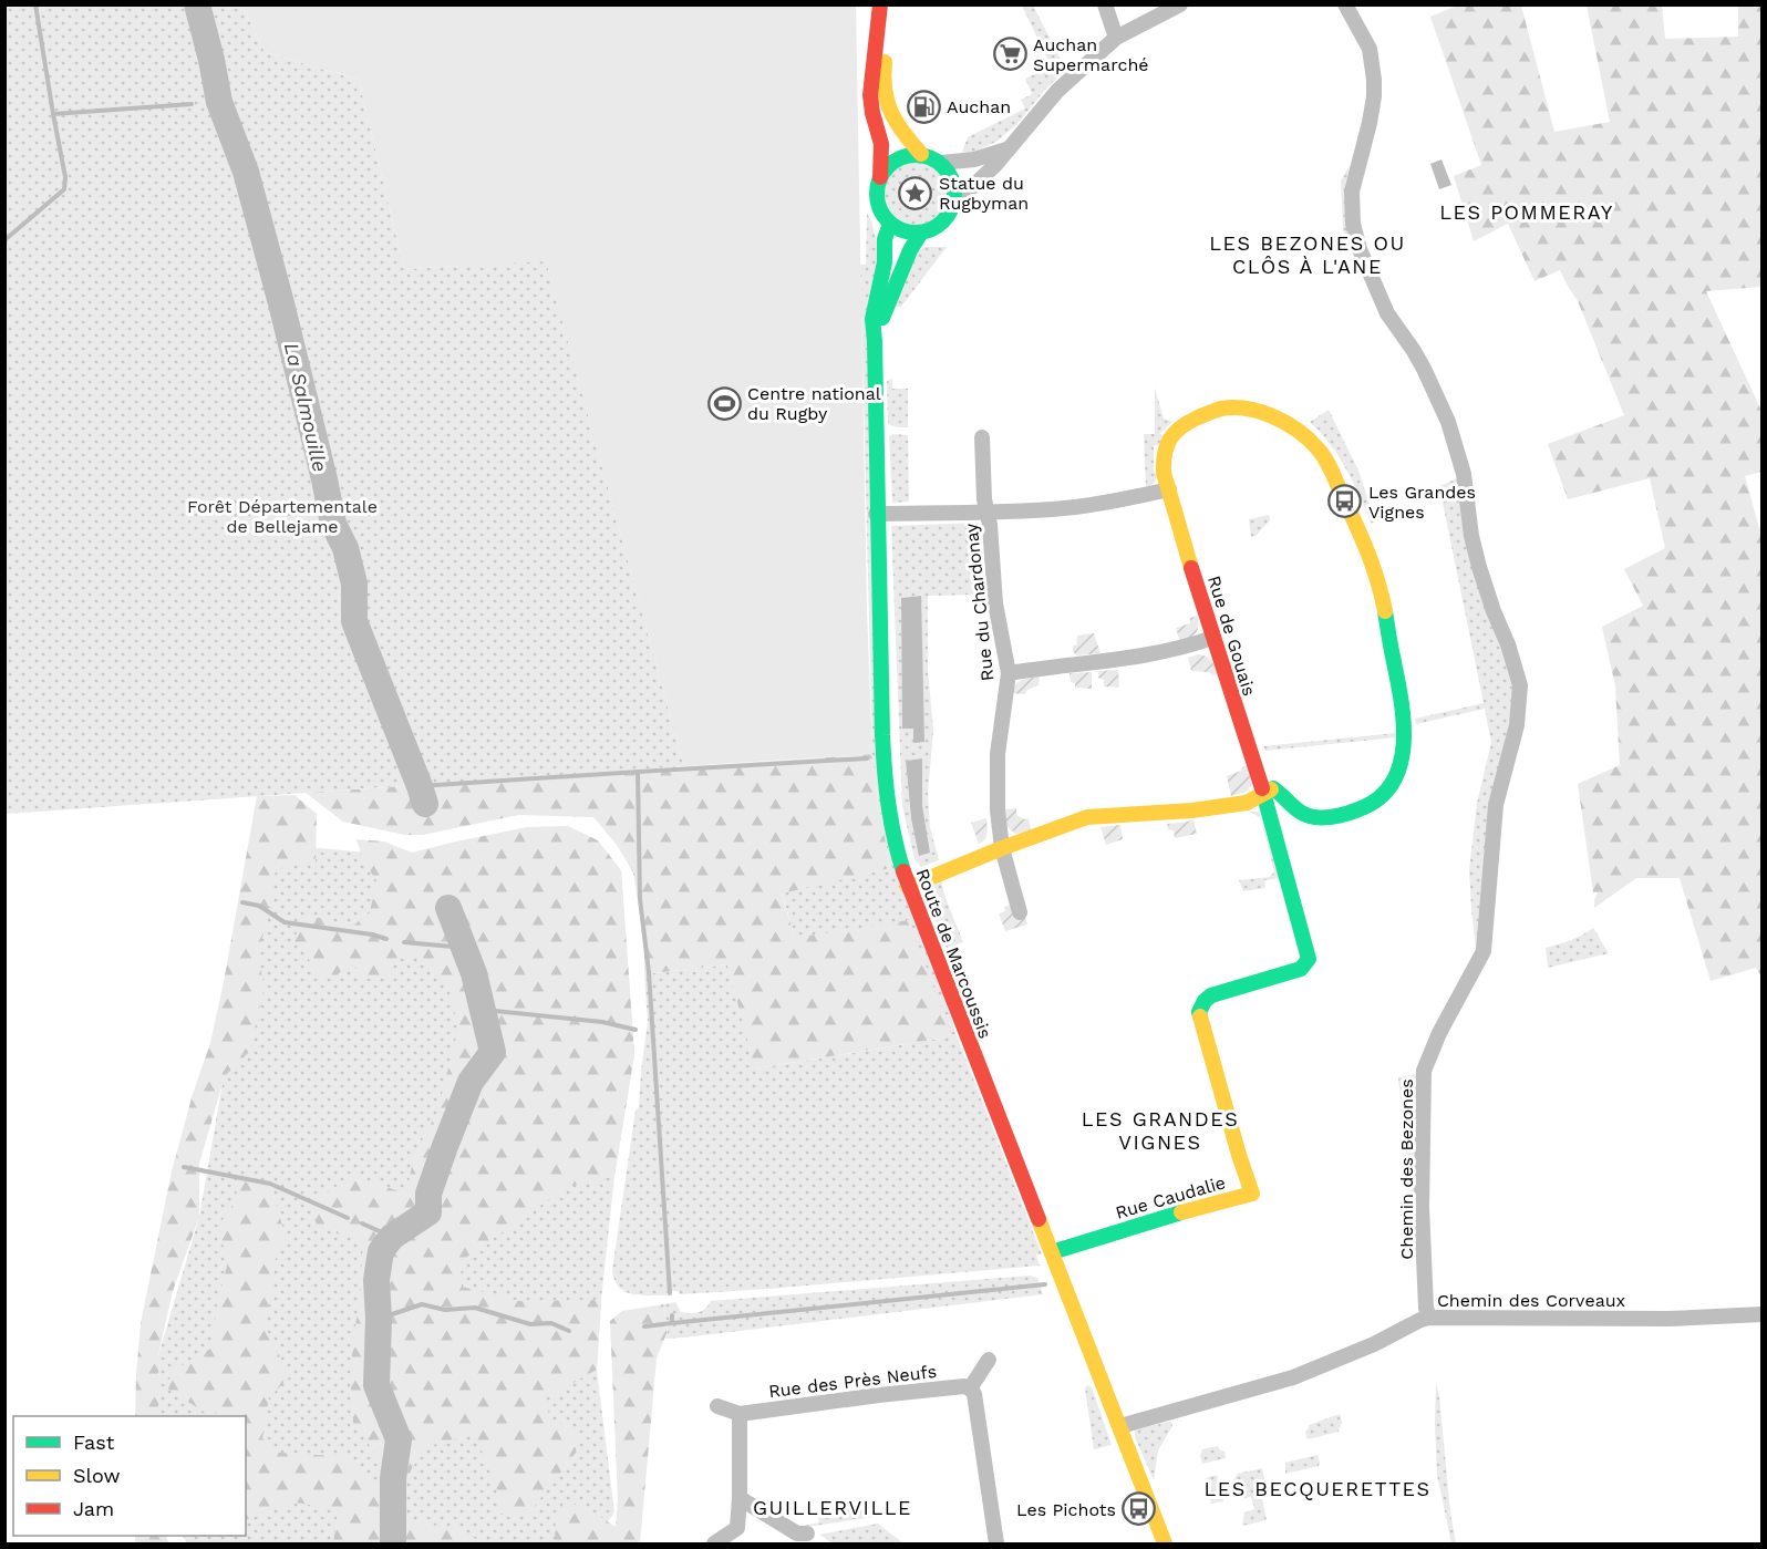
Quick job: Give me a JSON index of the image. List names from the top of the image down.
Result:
{
  "streets": {
    "street": [
      "Rue du Chardonay",
      "Rue de Gouais",
      "Route de Marcoussis",
      "Chemin des Bezones",
      "Rue Caudalie",
      "Chemin des Corveaux",
      "Rue des Près Neufs"
    ]
  },
  "crossings": [
    ["Rue de Gouais", "Rue Caudalie"],
    ["Route de Marcoussis", "Rue Caudalie"],
    ["Route de Marcoussis", "Chemin des Corveaux"],
    ["Chemin des Bezones", "Chemin des Corveaux"]
  ],
  "districts": [
    "LES POMMERAY",
    "LES BEZONES OU CLÔS À L'ANE",
    "LES GRANDES VIGNES",
    "LES BECQUERETTES",
    "GUILLERVILLE"
  ],
  "water": ["La Salmouille"],
  "parks": ["Forêt Départementale de Bellejame"],
  "places": {
    "supermarket": ["Auchan Supermarché"],
    "fuel station": ["Auchan"],
    "place": ["Statue du Rugbyman"],
    "sports": ["Centre national du Rugby"],
    "bus stop": ["Les Grandes Vignes", "Les Pichots"]
  },
  "legend": ["Fast", "Slow", "Jam"]
}
